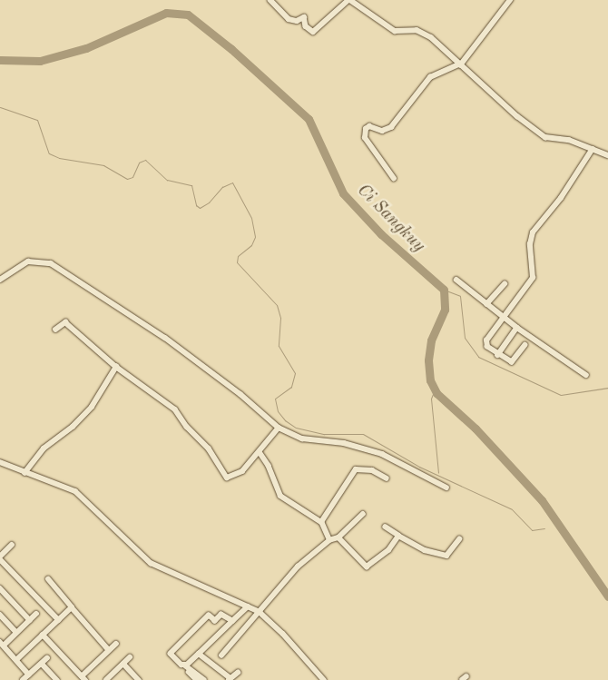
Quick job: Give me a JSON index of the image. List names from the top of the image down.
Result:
{
  "water": ["Ci Sangkuy"]
}
